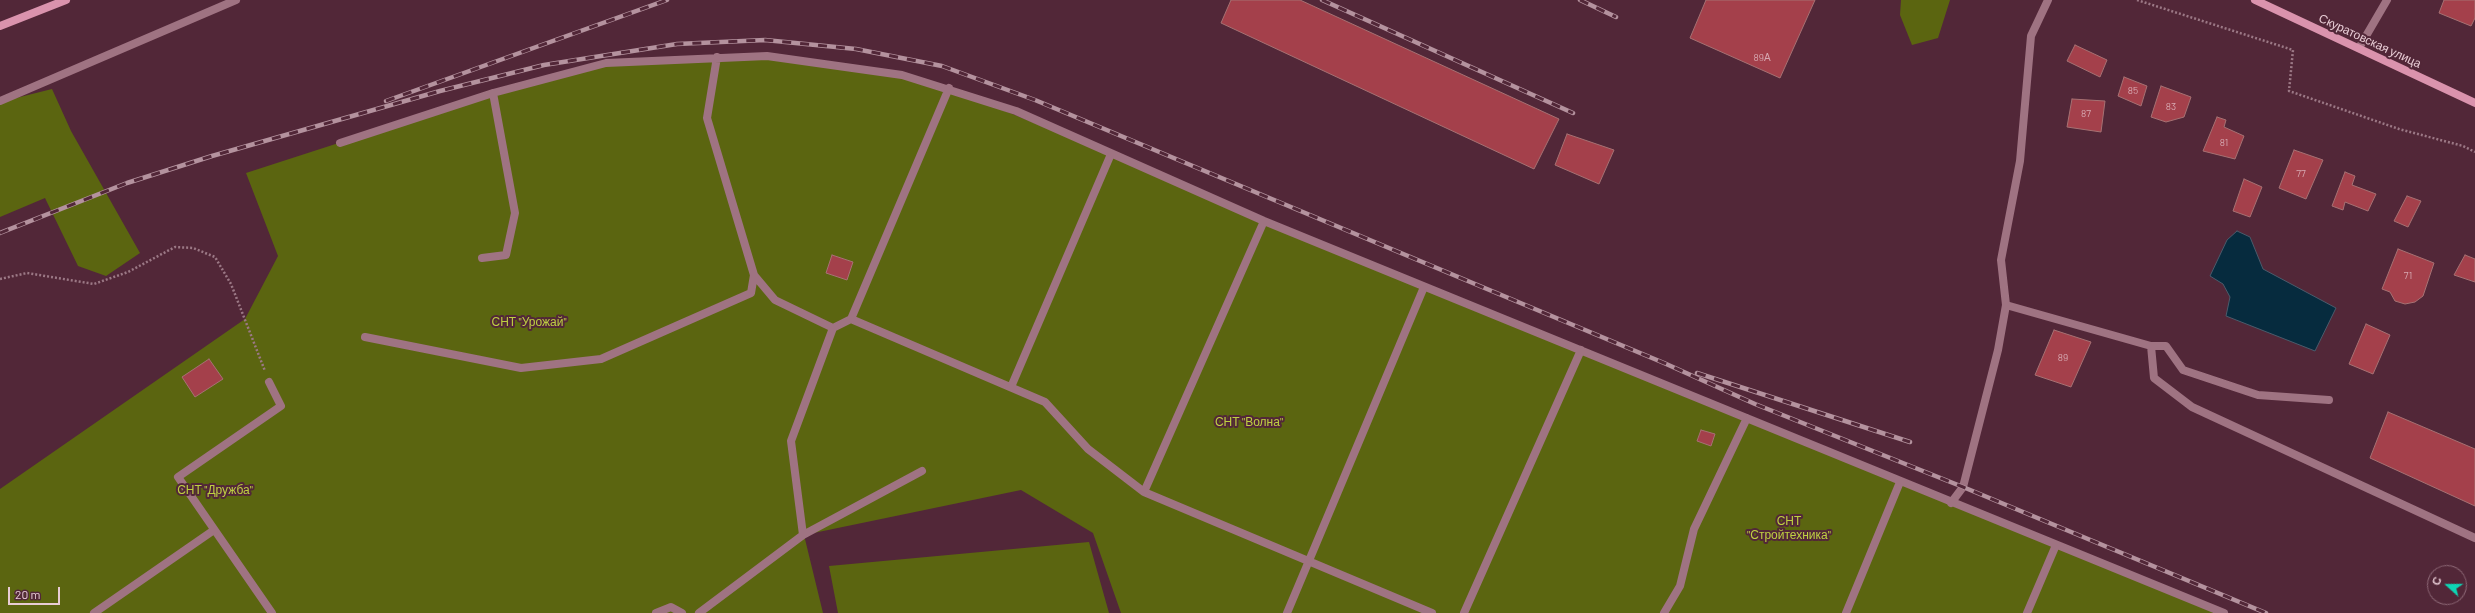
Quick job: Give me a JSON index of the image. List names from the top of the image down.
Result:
{
  "streets": {
    "street": ["Скуратовская улица"]
  },
  "parks": [
    "СНТ \"Урожай\"",
    "СНТ \"Волна\"",
    "СНТ \"Дружба\"",
    "СНТ \"Стройтехника\""
  ],
  "house_numbers": [
    "89А",
    "85",
    "83",
    "87",
    "81",
    "77",
    "71",
    "89"
  ],
  "scale_bar": "20 m",
  "north": "left"
}
